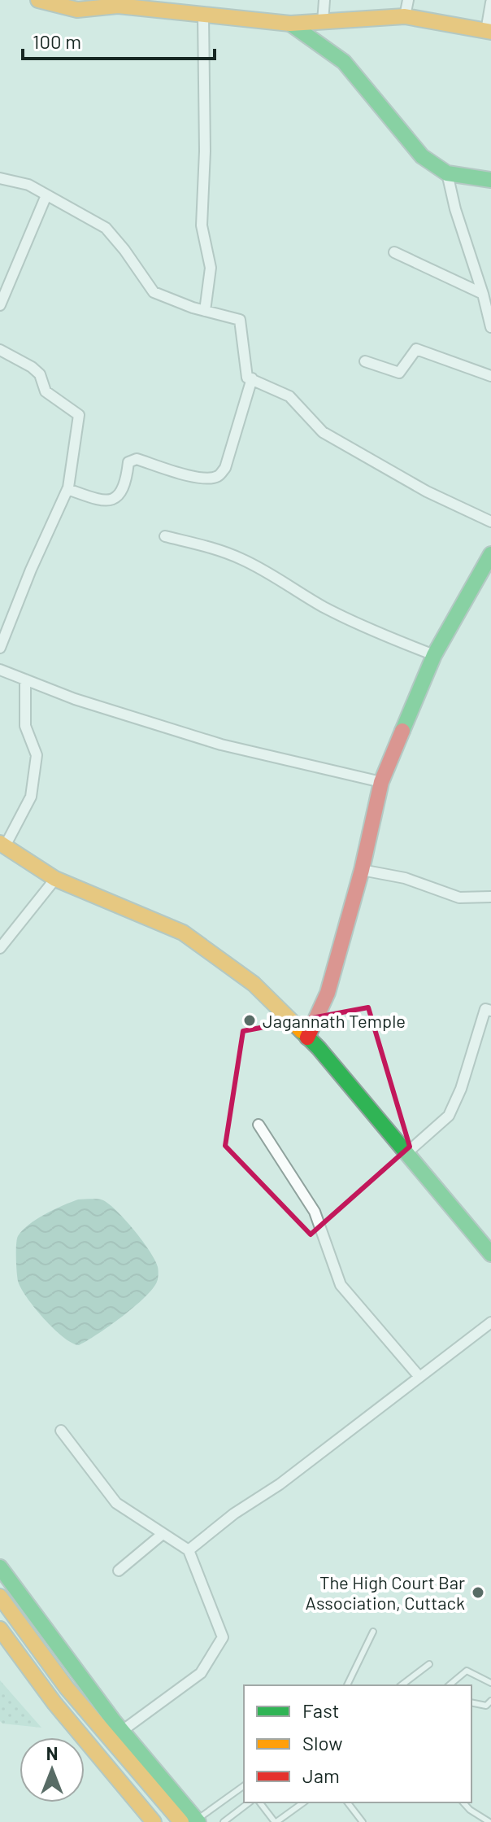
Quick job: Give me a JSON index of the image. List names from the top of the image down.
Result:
{
  "places": ["Jagannath Temple", "The High Court Bar Association, Cuttack"],
  "legend": ["Fast", "Slow", "Jam"],
  "scale_bar": "100 m",
  "north": "top"
}
